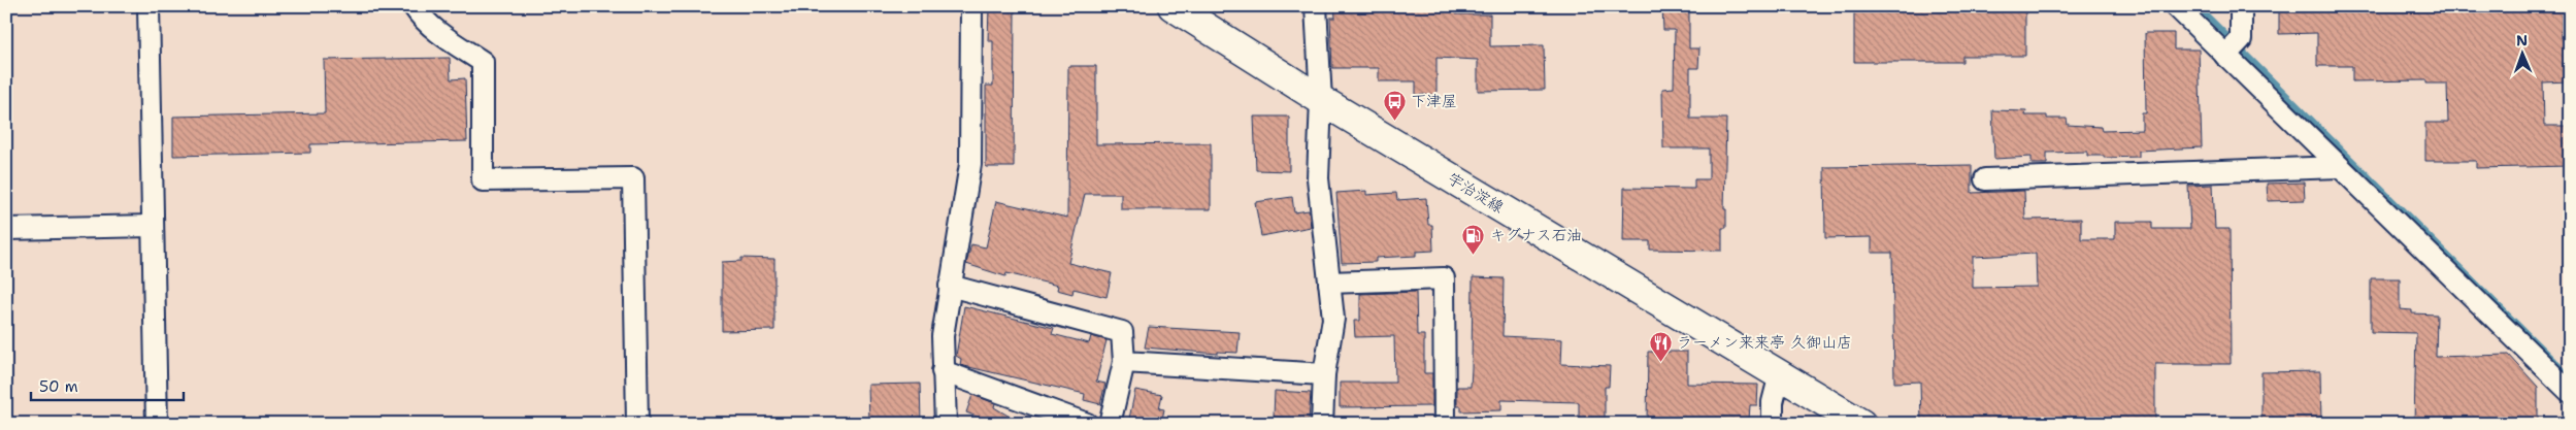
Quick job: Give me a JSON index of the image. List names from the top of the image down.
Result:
{
  "streets": {
    "main road": ["宇治淀線"]
  },
  "places": {
    "bus stop": ["下津屋"],
    "fuel station": ["キグナス石油"],
    "restaurant": ["ラーメン来来亭 久御山店"]
  },
  "scale_bar": "50 m",
  "north": "top"
}
